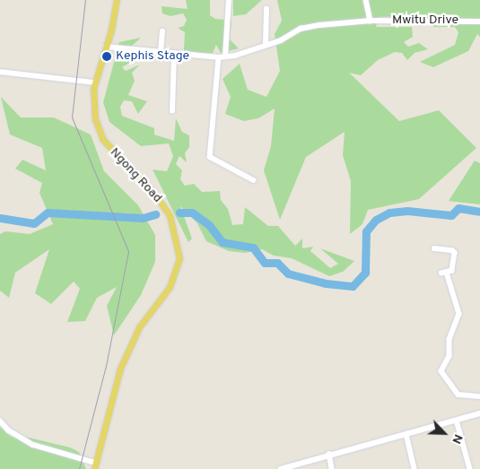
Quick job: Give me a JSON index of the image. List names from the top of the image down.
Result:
{
  "streets": {
    "main road": ["Ngong Road"],
    "street": ["Mwitu Drive"]
  },
  "crossings": [
    ["Mwitu Drive", "Ngong Road"]
  ],
  "places": ["Kephis Stage"],
  "north": "bottom right"
}
